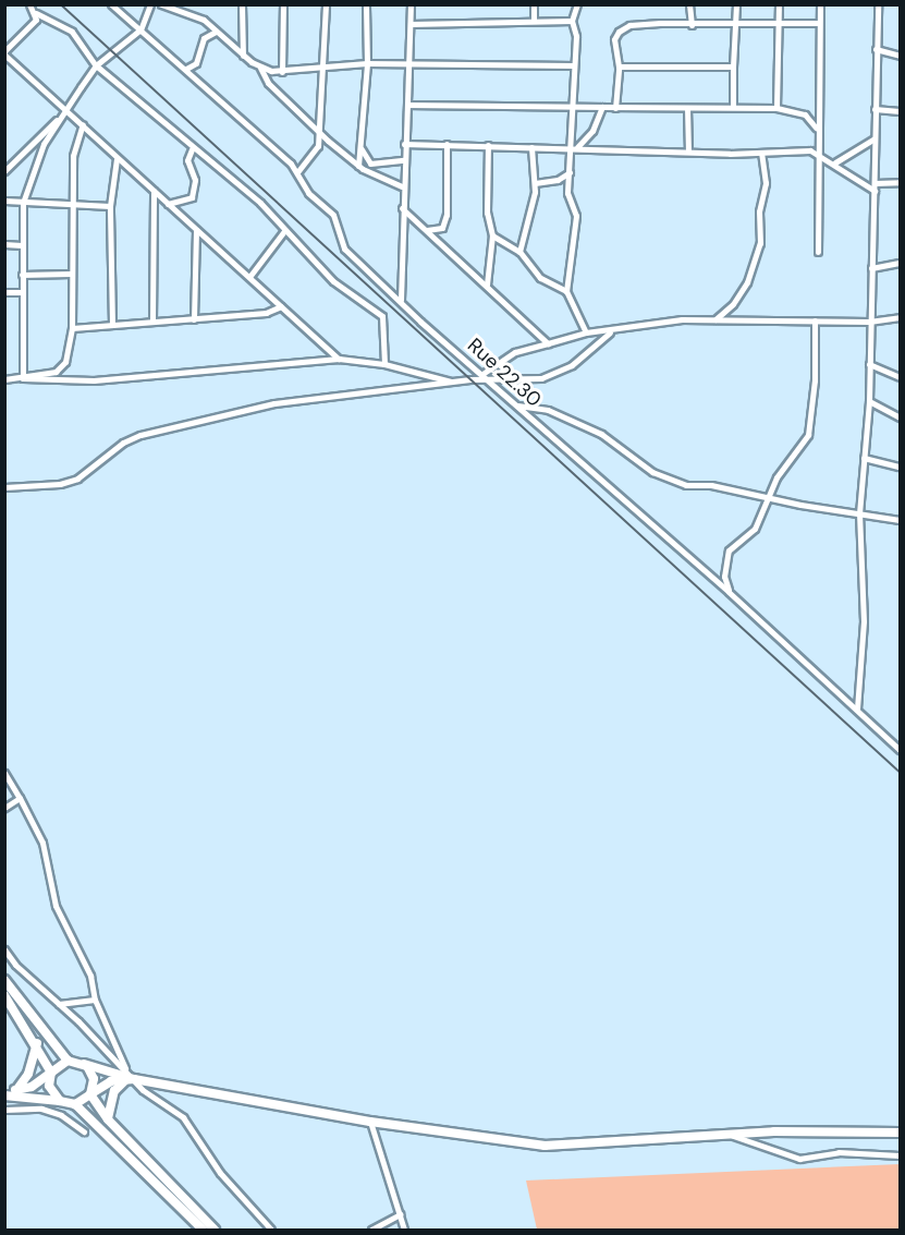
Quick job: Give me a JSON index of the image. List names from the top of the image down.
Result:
{
  "streets": {
    "street": ["Rue 22.30"]
  }
}
